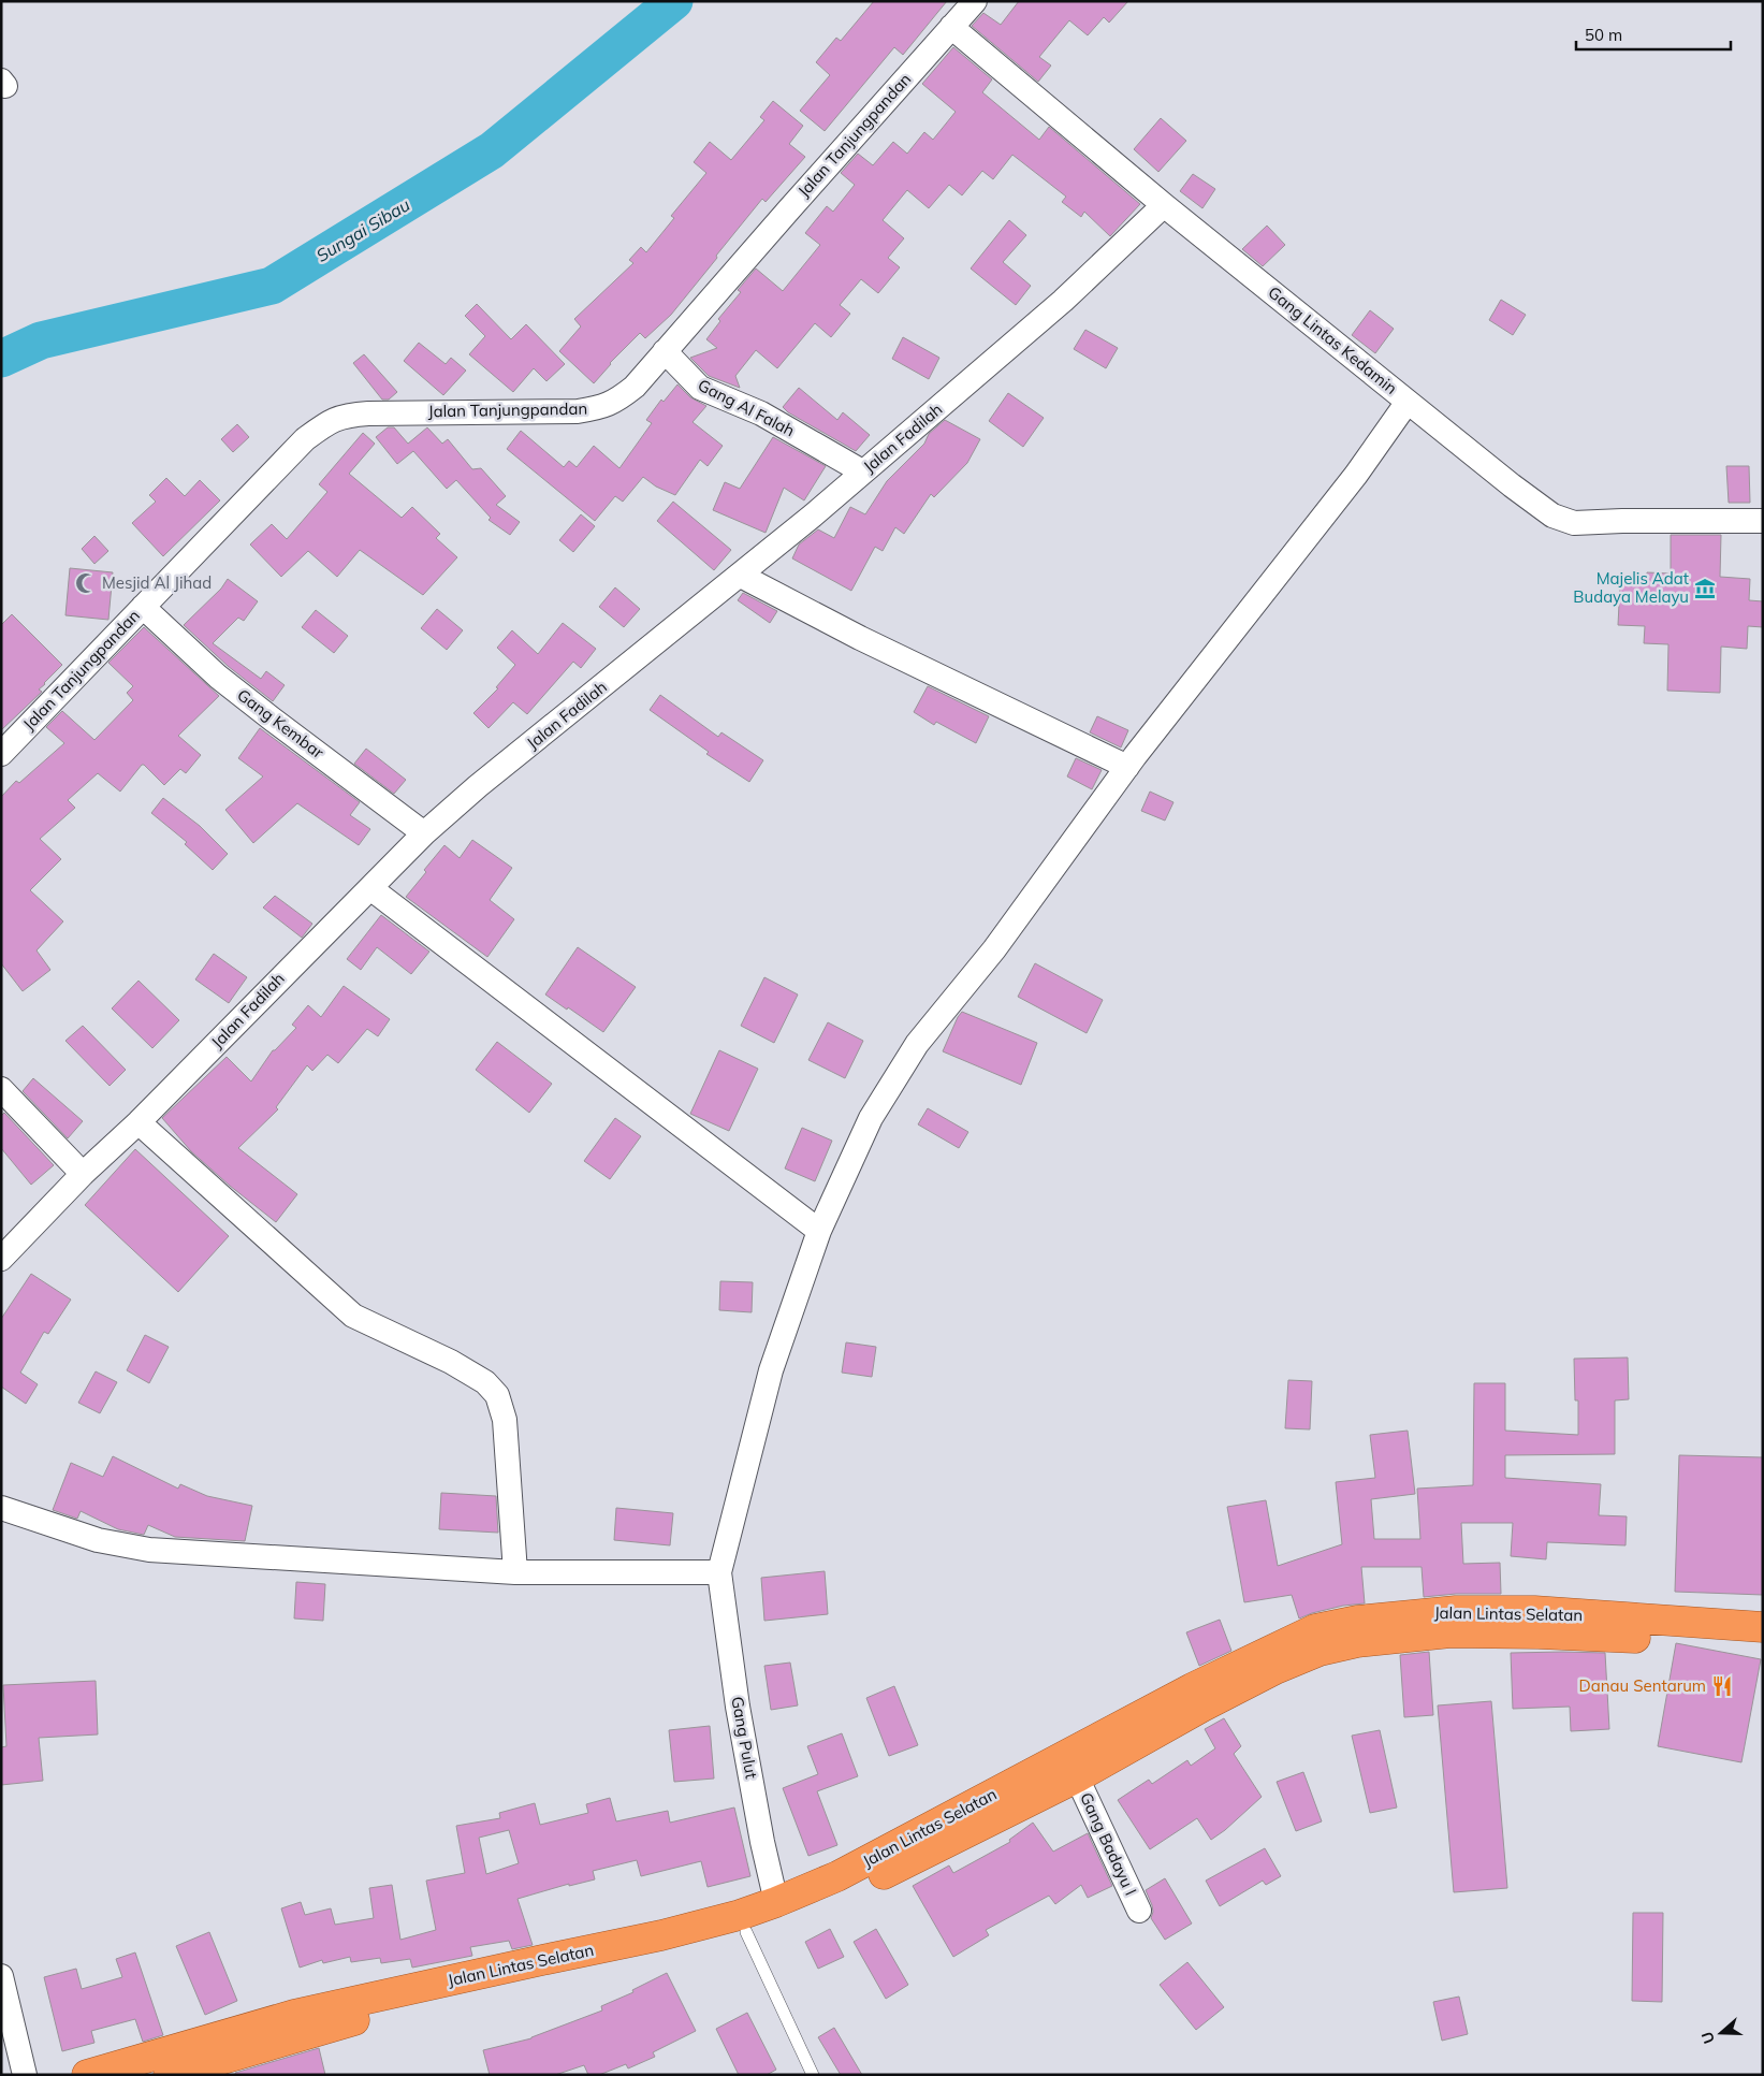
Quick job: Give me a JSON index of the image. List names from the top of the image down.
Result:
{
  "streets": {
    "highway": ["Jalan Lintas Selatan"],
    "street": [
      "Jalan Tanjungpandan",
      "Gang Lintas Kedamin",
      "Gang Al Falah",
      "Jalan Fadilah",
      "Gang Kembar",
      "Gang Pulut",
      "Gang Badayu I"
    ]
  },
  "crossings": [
    ["Jalan Tanjungpandan", "Gang Lintas Kedamin"],
    ["Jalan Tanjungpandan", "Gang Al Falah"],
    ["Jalan Tanjungpandan", "Gang Kembar"],
    ["Gang Lintas Kedamin", "Jalan Fadilah"],
    ["Gang Al Falah", "Jalan Fadilah"],
    ["Jalan Fadilah", "Gang Kembar"],
    ["Jalan Lintas Selatan", "Gang Pulut"],
    ["Jalan Lintas Selatan", "Gang Badayu I"]
  ],
  "water": ["Sungai Sibau"],
  "places": {
    "mosque": ["Mesjid Al Jihad"],
    "museum": ["Majelis Adat Budaya Melayu"],
    "restaurant": ["Danau Sentarum"]
  },
  "scale_bar": "50 m",
  "north": "left"
}
